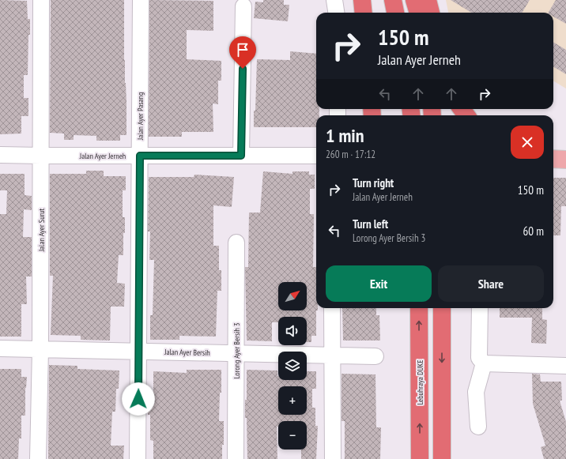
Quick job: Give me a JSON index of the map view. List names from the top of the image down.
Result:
{
  "streets": {
    "highway": ["Lebuhraya DUKE"],
    "street": [
      "Jalan Ayer Pasang",
      "Jalan Ayer Jerneh",
      "Jalan Ayer Surut",
      "Lorong Ayer Bersih 3",
      "Jalan Ayer Bersih"
    ]
  },
  "crossings": [
    ["Jalan Ayer Pasang", "Jalan Ayer Jerneh"],
    ["Jalan Ayer Pasang", "Jalan Ayer Bersih"],
    ["Jalan Ayer Jerneh", "Jalan Ayer Surut"],
    ["Jalan Ayer Surut", "Jalan Ayer Bersih"],
    ["Lorong Ayer Bersih 3", "Jalan Ayer Bersih"]
  ],
  "north": "top right",
  "page": {
    "turn": ["150 m", "Jalan Ayer Jerneh"],
    "heading": ["1 min", "260 m · 17:12"],
    "list": [
      {
        "name": "Turn right",
        "note": "Jalan Ayer Jerneh",
        "value": "150 m"
      },
      {
        "name": "Turn left",
        "note": "Lorong Ayer Bersih 3",
        "value": "60 m"
      }
    ],
    "buttons": ["Exit", "Share"],
    "map_buttons": ["+", "−"]
  }
}
